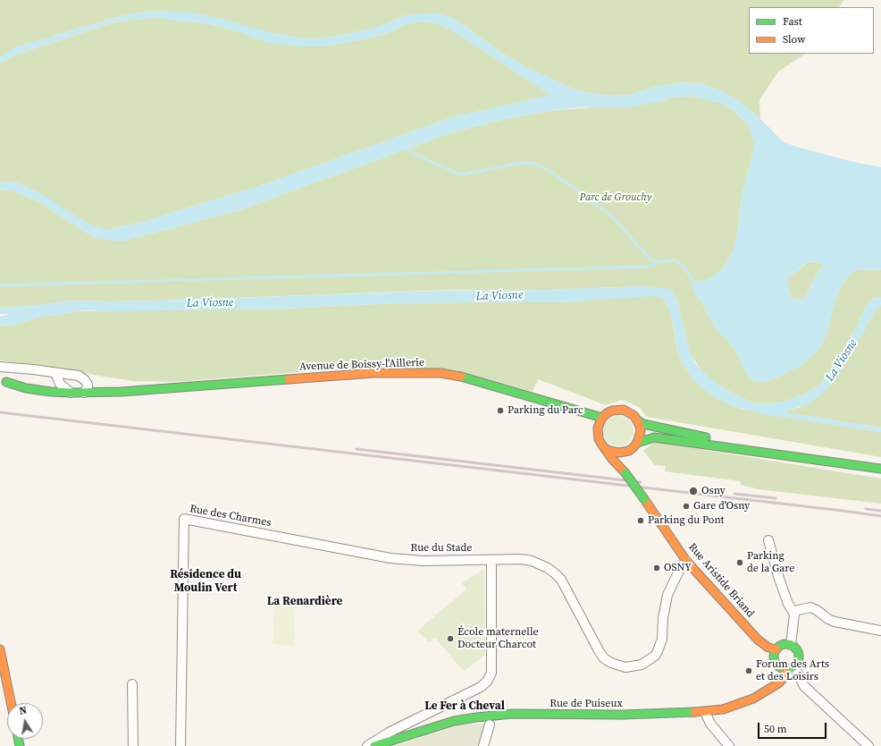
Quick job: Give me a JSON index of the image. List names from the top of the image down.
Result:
{
  "streets": {
    "main road": ["Avenue de Boissy-l'Aillerie", "Rue Aristide Briand", "Rue de Puiseux"],
    "street": ["Rue des Charmes", "Rue du Stade"]
  },
  "crossings": [
    ["Avenue de Boissy-l'Aillerie", "Rue Aristide Briand"],
    ["Rue des Charmes", "Rue du Stade"],
    ["Rue du Stade", "Rue Aristide Briand"],
    ["Rue Aristide Briand", "Rue de Puiseux"]
  ],
  "districts": ["Résidence du Moulin Vert", "La Renardière", "Le Fer à Cheval"],
  "water": ["La Viosne"],
  "parks": ["Parc de Grouchy"],
  "places": [
    "Parking du Parc",
    "Osny",
    "Gare d'Osny",
    "Parking du Pont",
    "Parking de la Gare",
    "OSNY",
    "École maternelle Docteur Charcot",
    "Forum des Arts et des Loisirs"
  ],
  "legend": ["Fast", "Slow"],
  "scale_bar": "50 m",
  "north": "top"
}
